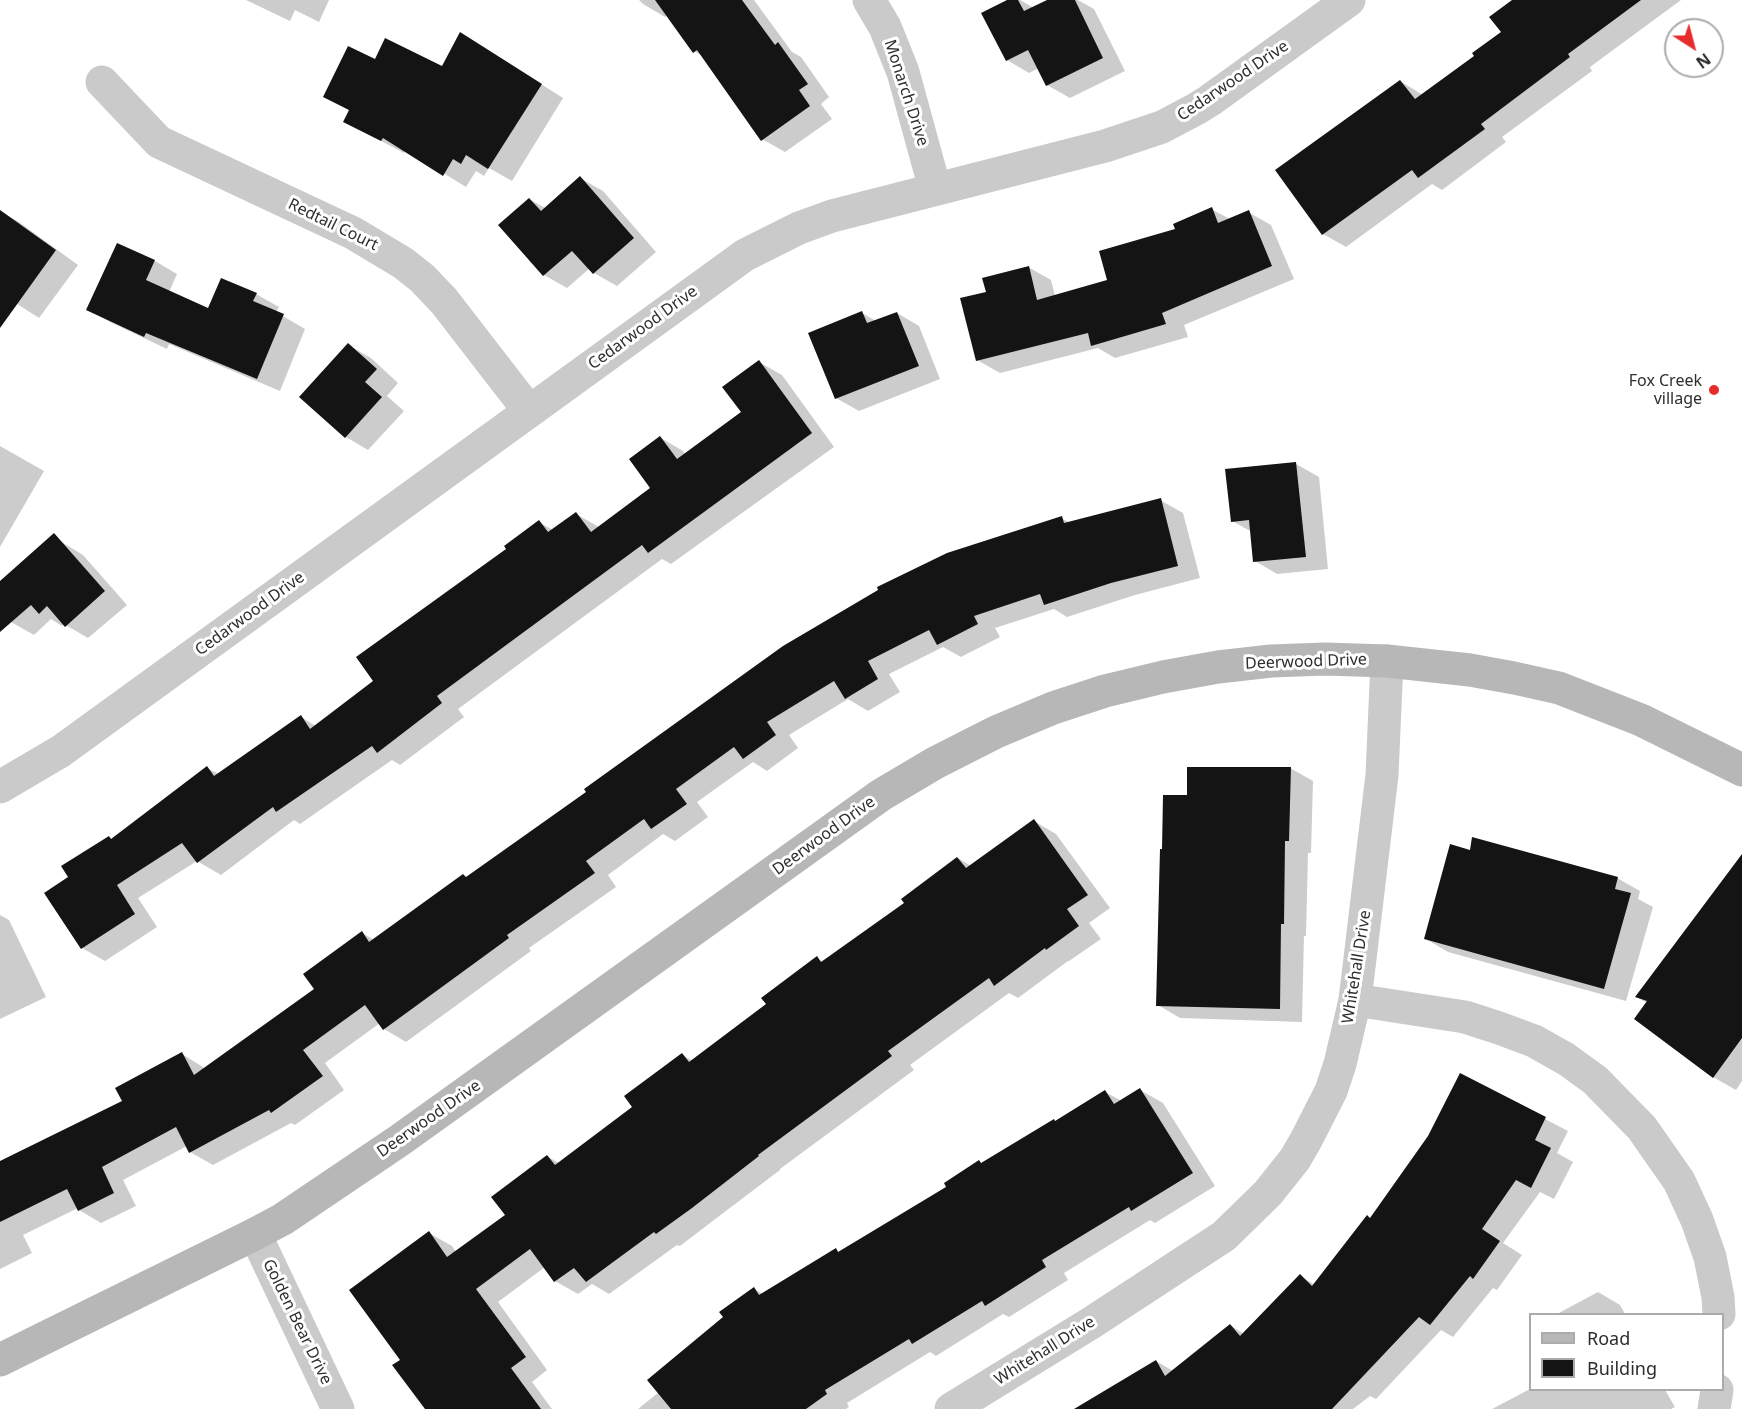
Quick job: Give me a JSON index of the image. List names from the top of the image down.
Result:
{
  "streets": {
    "street": [
      "Cedarwood Drive",
      "Monarch Drive",
      "Redtail Court",
      "Deerwood Drive",
      "Whitehall Drive",
      "Golden Bear Drive"
    ]
  },
  "crossings": [
    ["Cedarwood Drive", "Monarch Drive"],
    ["Cedarwood Drive", "Redtail Court"],
    ["Deerwood Drive", "Whitehall Drive"],
    ["Deerwood Drive", "Golden Bear Drive"]
  ],
  "places": ["Fox Creek village"],
  "legend": ["Road", "Building"],
  "north": "bottom right"
}
